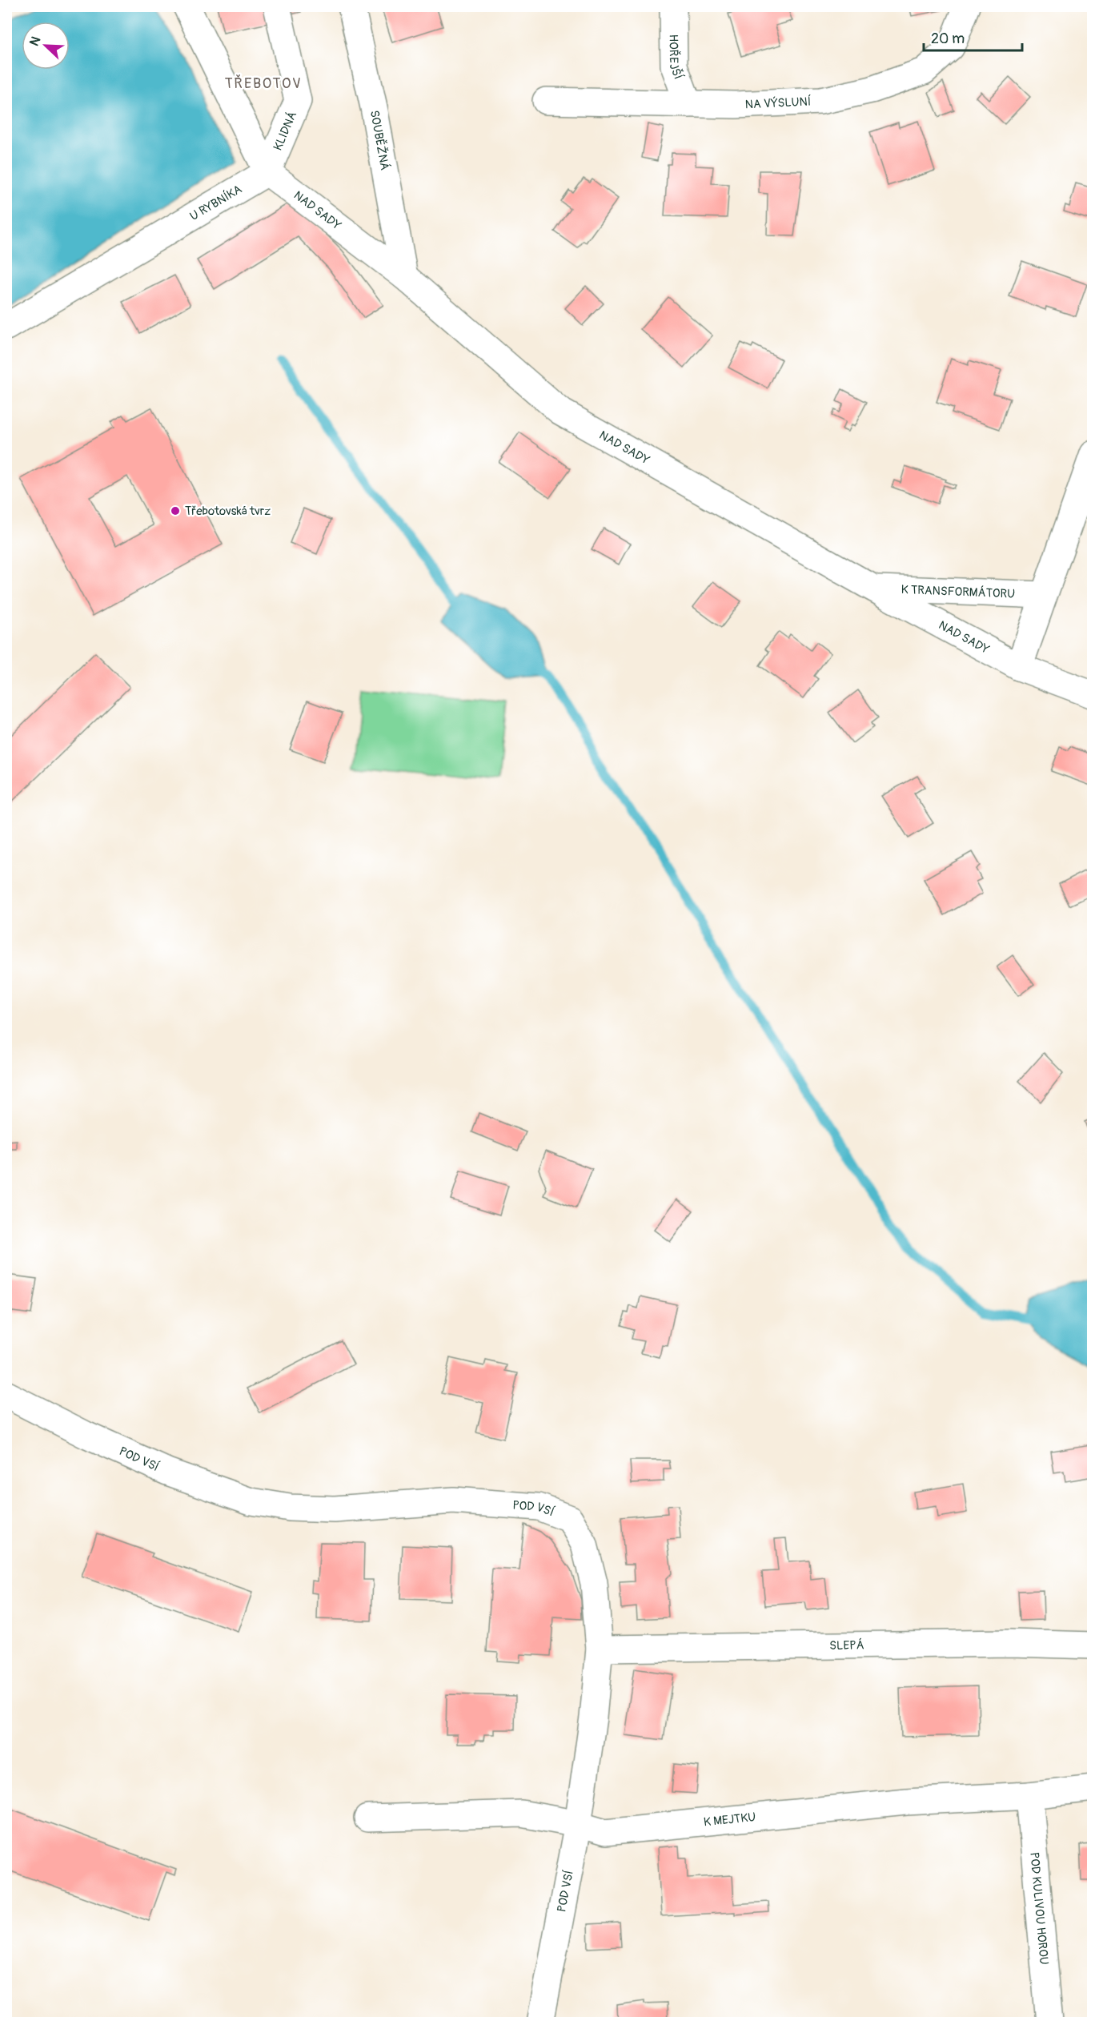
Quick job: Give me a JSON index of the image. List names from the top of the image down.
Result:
{
  "streets": {
    "street": [
      "HOŘEJŠÍ",
      "NA VÝSLUNÍ",
      "KLIDNÁ",
      "SOUBĚŽNÁ",
      "U RYBNÍKA",
      "NAD SADY",
      "K TRANSFORMÁTORU",
      "POD VSÍ",
      "SLEPÁ",
      "K MEJTKU",
      "POD KULIVOU HOROU"
    ]
  },
  "crossings": [
    ["HOŘEJŠÍ", "NA VÝSLUNÍ"],
    ["KLIDNÁ", "U RYBNÍKA"],
    ["KLIDNÁ", "NAD SADY"],
    ["SOUBĚŽNÁ", "NAD SADY"],
    ["U RYBNÍKA", "NAD SADY"],
    ["NAD SADY", "K TRANSFORMÁTORU"],
    ["POD VSÍ", "SLEPÁ"],
    ["POD VSÍ", "K MEJTKU"],
    ["K MEJTKU", "POD KULIVOU HOROU"]
  ],
  "districts": ["TŘEBOTOV"],
  "places": ["Třebotovská tvrz"],
  "scale_bar": "20 m",
  "north": "top left"
}
